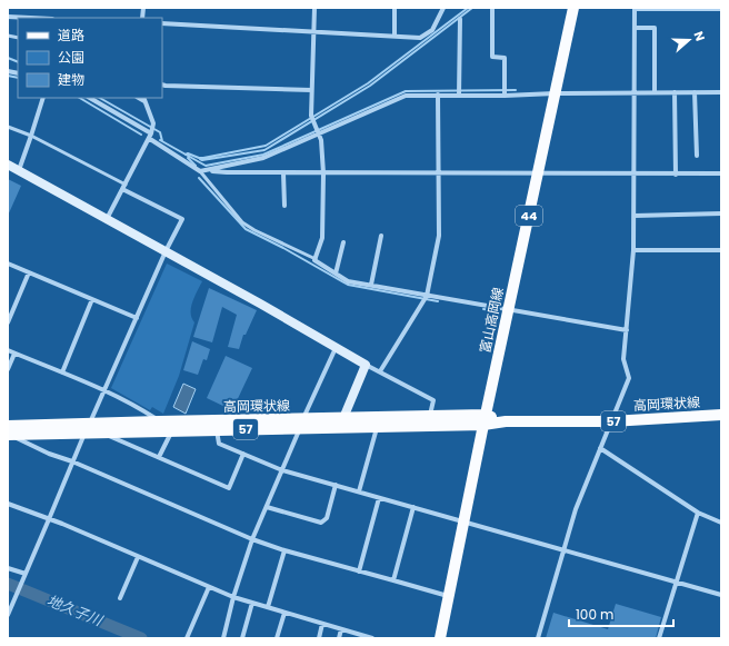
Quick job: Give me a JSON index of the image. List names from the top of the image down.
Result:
{
  "streets": {
    "main road": [
      "44",
      "富山高岡線",
      "高岡環状線",
      "57"
    ]
  },
  "crossings": [
    ["富山高岡線", "高岡環状線"]
  ],
  "water": ["地久子川"],
  "legend": ["道路", "公園", "建物"],
  "scale_bar": "100 m",
  "north": "right"
}
